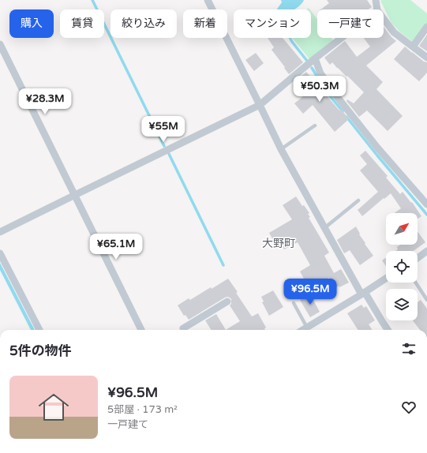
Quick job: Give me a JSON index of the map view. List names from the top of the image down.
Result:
{
  "districts": ["大野町"],
  "north": "top right",
  "page": {
    "chip": [
      "購入",
      "賃貸",
      "絞り込み",
      "新着",
      "マンション",
      "一戸建て"
    ],
    "price": [
      "¥50.3M",
      "¥28.3M",
      "¥55M",
      "¥65.1M",
      "¥96.5M"
    ],
    "heading": "5件の物件",
    "list": [
      {
        "name": "¥96.5M",
        "note": "5部屋 · 173 m² · 一戸建て"
      }
    ]
  }
}
